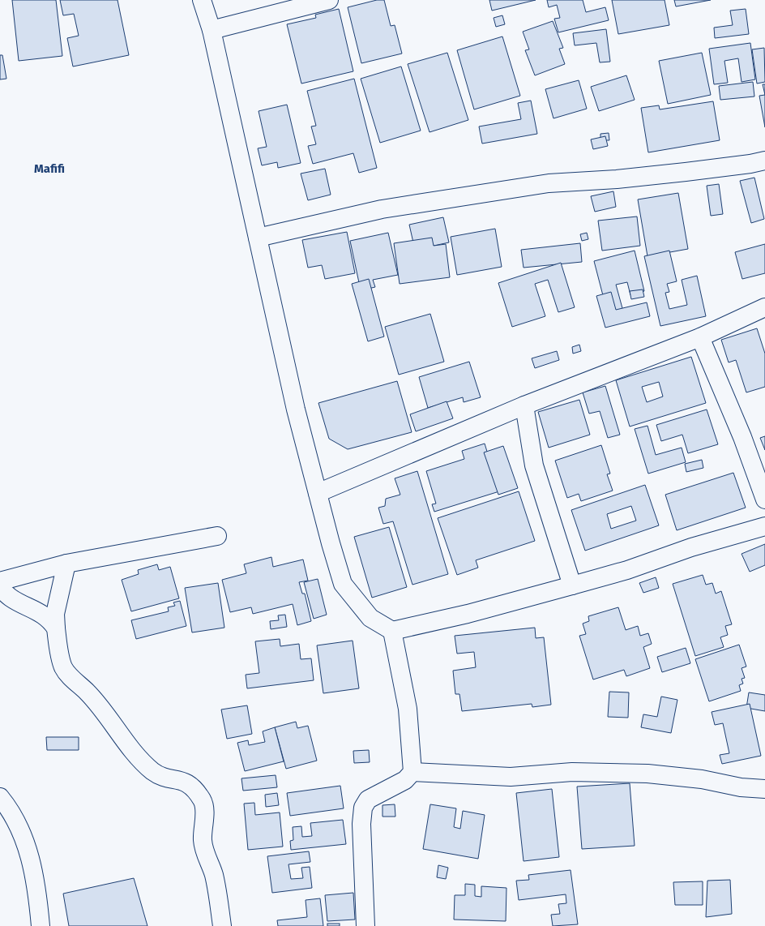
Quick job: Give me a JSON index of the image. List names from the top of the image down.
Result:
{
  "districts": ["Mafifi"]
}
